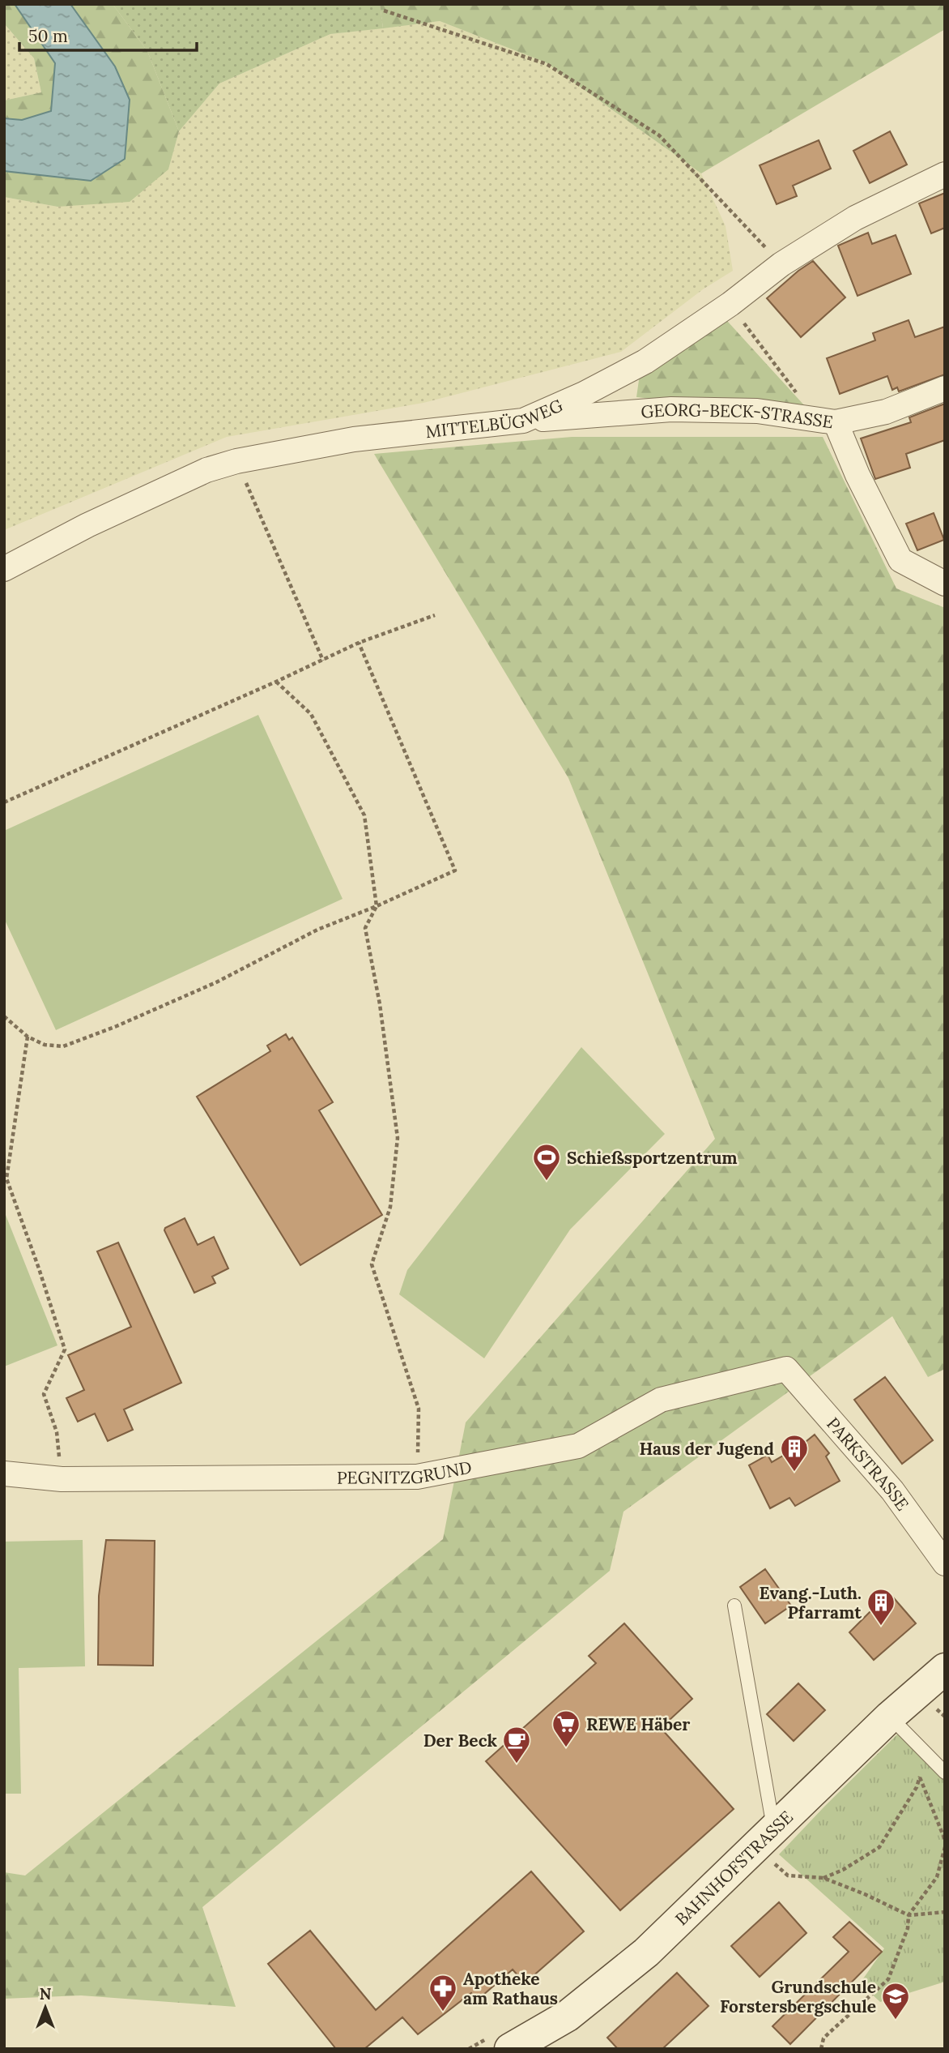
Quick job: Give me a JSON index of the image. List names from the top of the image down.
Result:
{
  "streets": {
    "main road": ["BAHNHOFSTRASSE"],
    "street": [
      "MITTELBÜGWEG",
      "GEORG-BECK-STRASSE",
      "PARKSTRASSE",
      "PEGNITZGRUND"
    ]
  },
  "crossings": [
    ["MITTELBÜGWEG", "GEORG-BECK-STRASSE"],
    ["PARKSTRASSE", "PEGNITZGRUND"]
  ],
  "places": {
    "sports": ["Schießsportzentrum"],
    "building": ["Haus der Jugend", "Evang.-Luth. Pfarramt"],
    "supermarket": ["REWE Häber"],
    "cafe": ["Der Beck"],
    "pharmacy": ["Apotheke am Rathaus"],
    "school or university": ["Grundschule Forstersbergschule"]
  },
  "scale_bar": "50 m",
  "north": "top"
}
